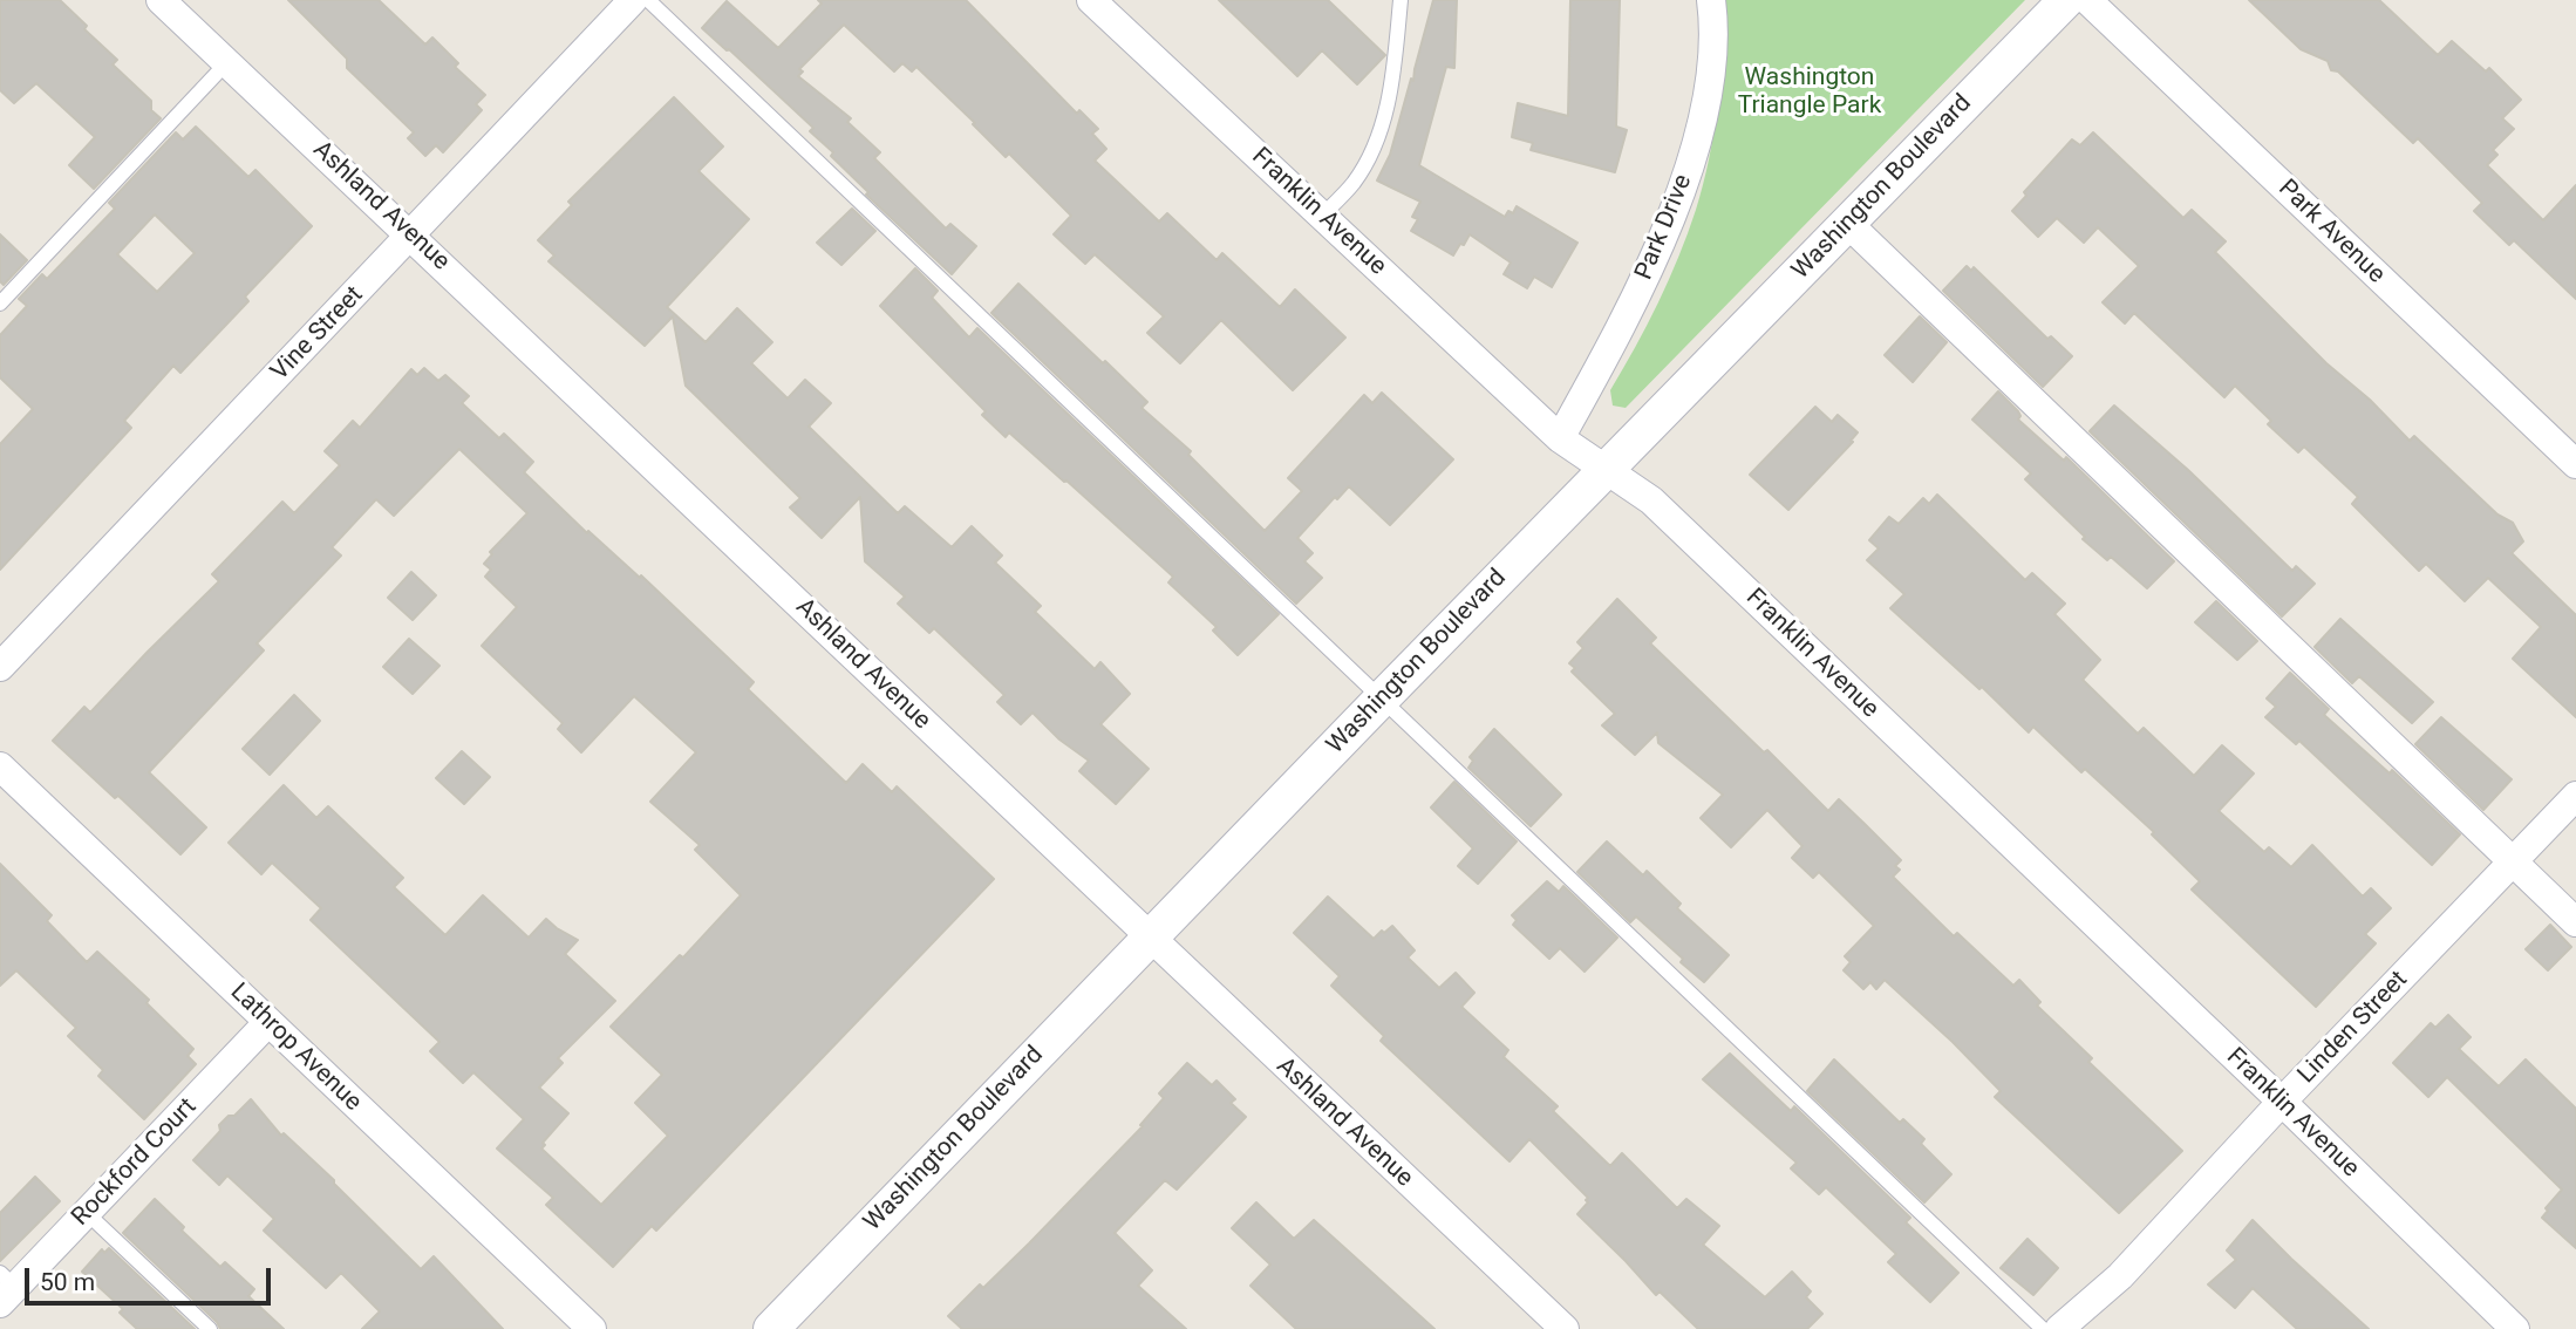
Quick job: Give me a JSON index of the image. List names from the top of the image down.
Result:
{
  "streets": {
    "street": [
      "Washington Boulevard",
      "Ashland Avenue",
      "Franklin Avenue",
      "Park Drive",
      "Park Avenue",
      "Vine Street",
      "Linden Street",
      "Lathrop Avenue",
      "Rockford Court"
    ]
  },
  "crossings": [
    ["Washington Boulevard", "Ashland Avenue"],
    ["Washington Boulevard", "Franklin Avenue"],
    ["Ashland Avenue", "Vine Street"],
    ["Franklin Avenue", "Park Drive"],
    ["Franklin Avenue", "Linden Street"],
    ["Lathrop Avenue", "Rockford Court"]
  ],
  "parks": ["Washington Triangle Park"],
  "scale_bar": "50 m"
}
